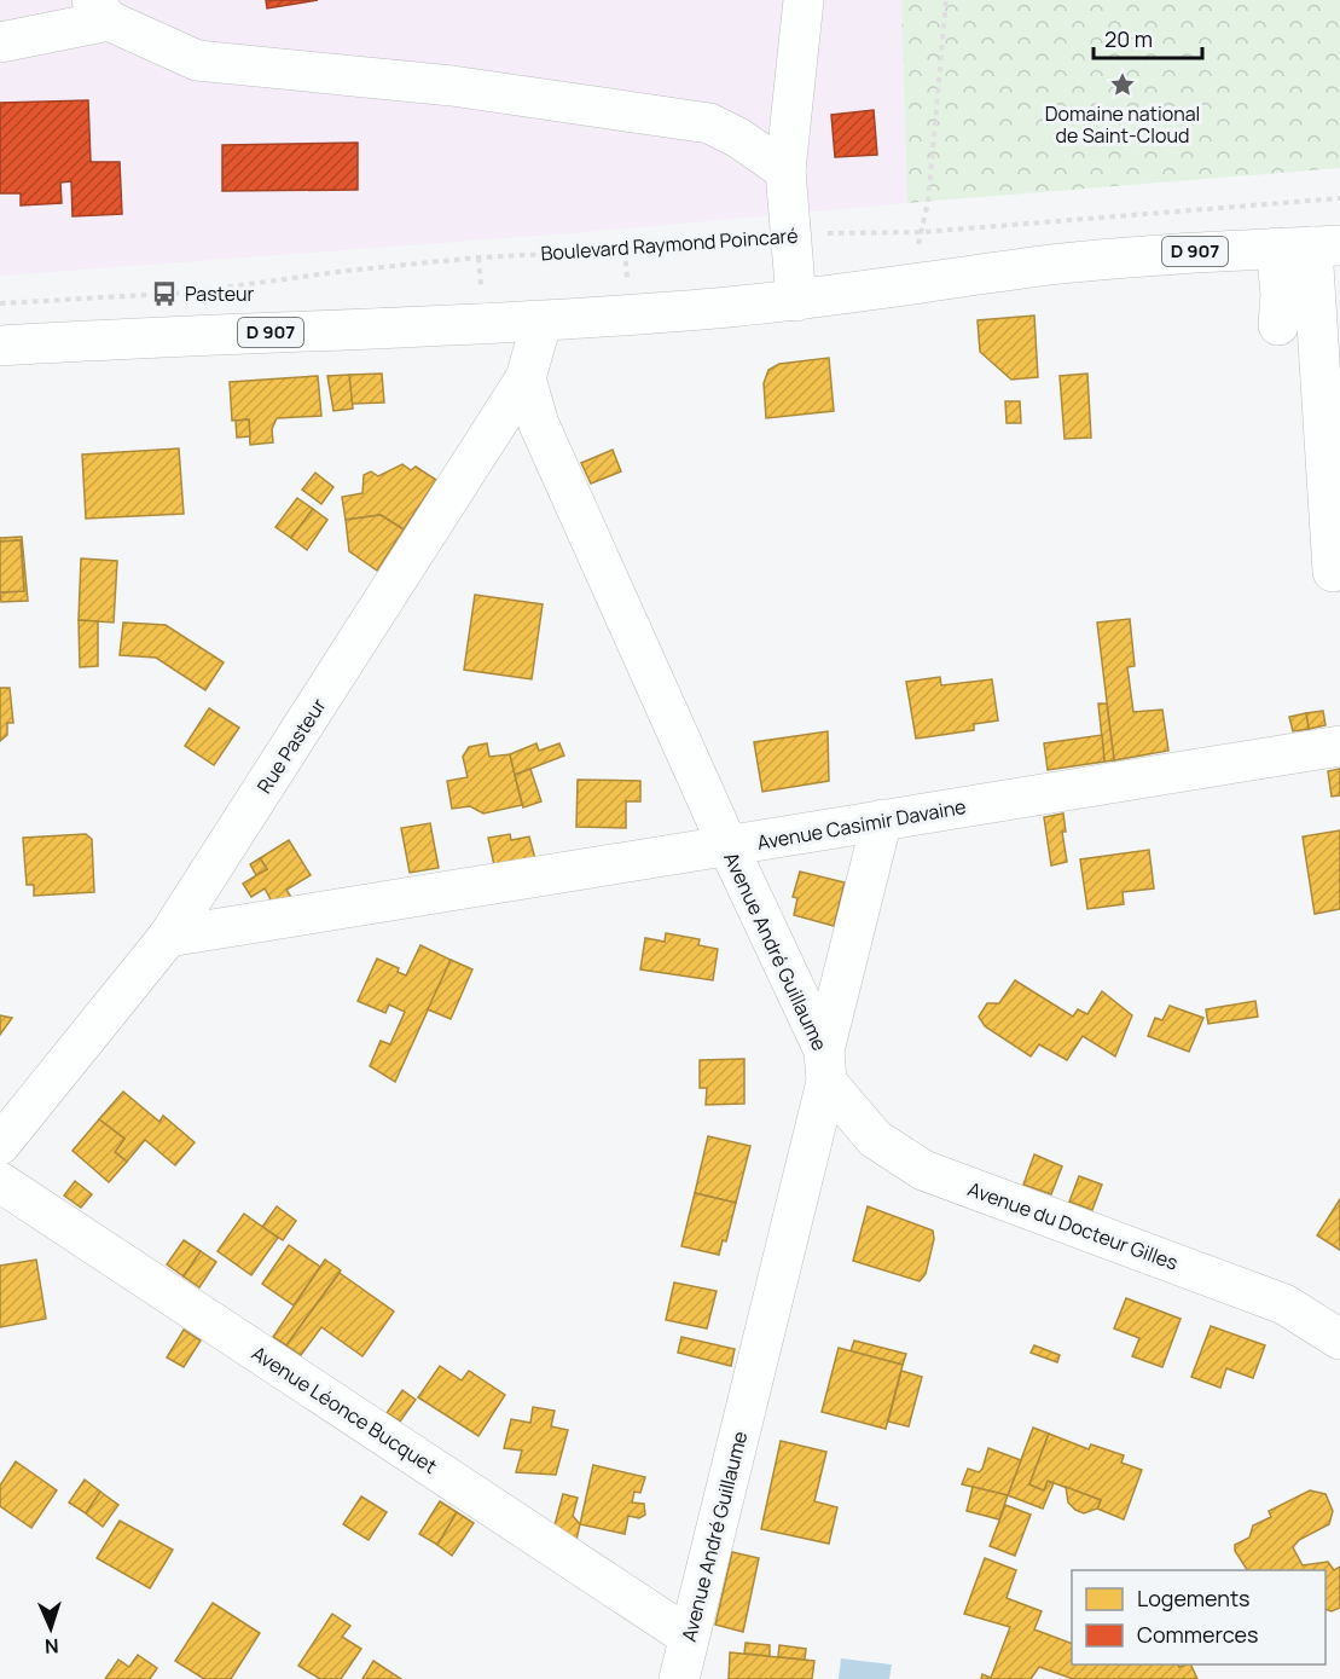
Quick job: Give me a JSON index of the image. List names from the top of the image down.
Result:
{
  "streets": {
    "street": [
      "D 907",
      "Rue Pasteur",
      "Avenue Casimir Davaine",
      "Avenue André Guillaume",
      "Avenue du Docteur Gilles",
      "Avenue Léonce Bucquet"
    ],
    "path": ["Boulevard Raymond Poincaré"]
  },
  "crossings": [
    ["D 907", "Rue Pasteur"],
    ["Rue Pasteur", "Avenue Casimir Davaine"],
    ["Rue Pasteur", "Avenue André Guillaume"],
    ["Avenue Casimir Davaine", "Avenue André Guillaume"],
    ["Avenue André Guillaume", "Avenue du Docteur Gilles"],
    ["Avenue André Guillaume", "Avenue Léonce Bucquet"]
  ],
  "places": {
    "place": ["Domaine national de Saint-Cloud"],
    "bus stop": ["Pasteur"]
  },
  "legend": ["Logements", "Commerces"],
  "scale_bar": "20 m",
  "north": "bottom"
}
